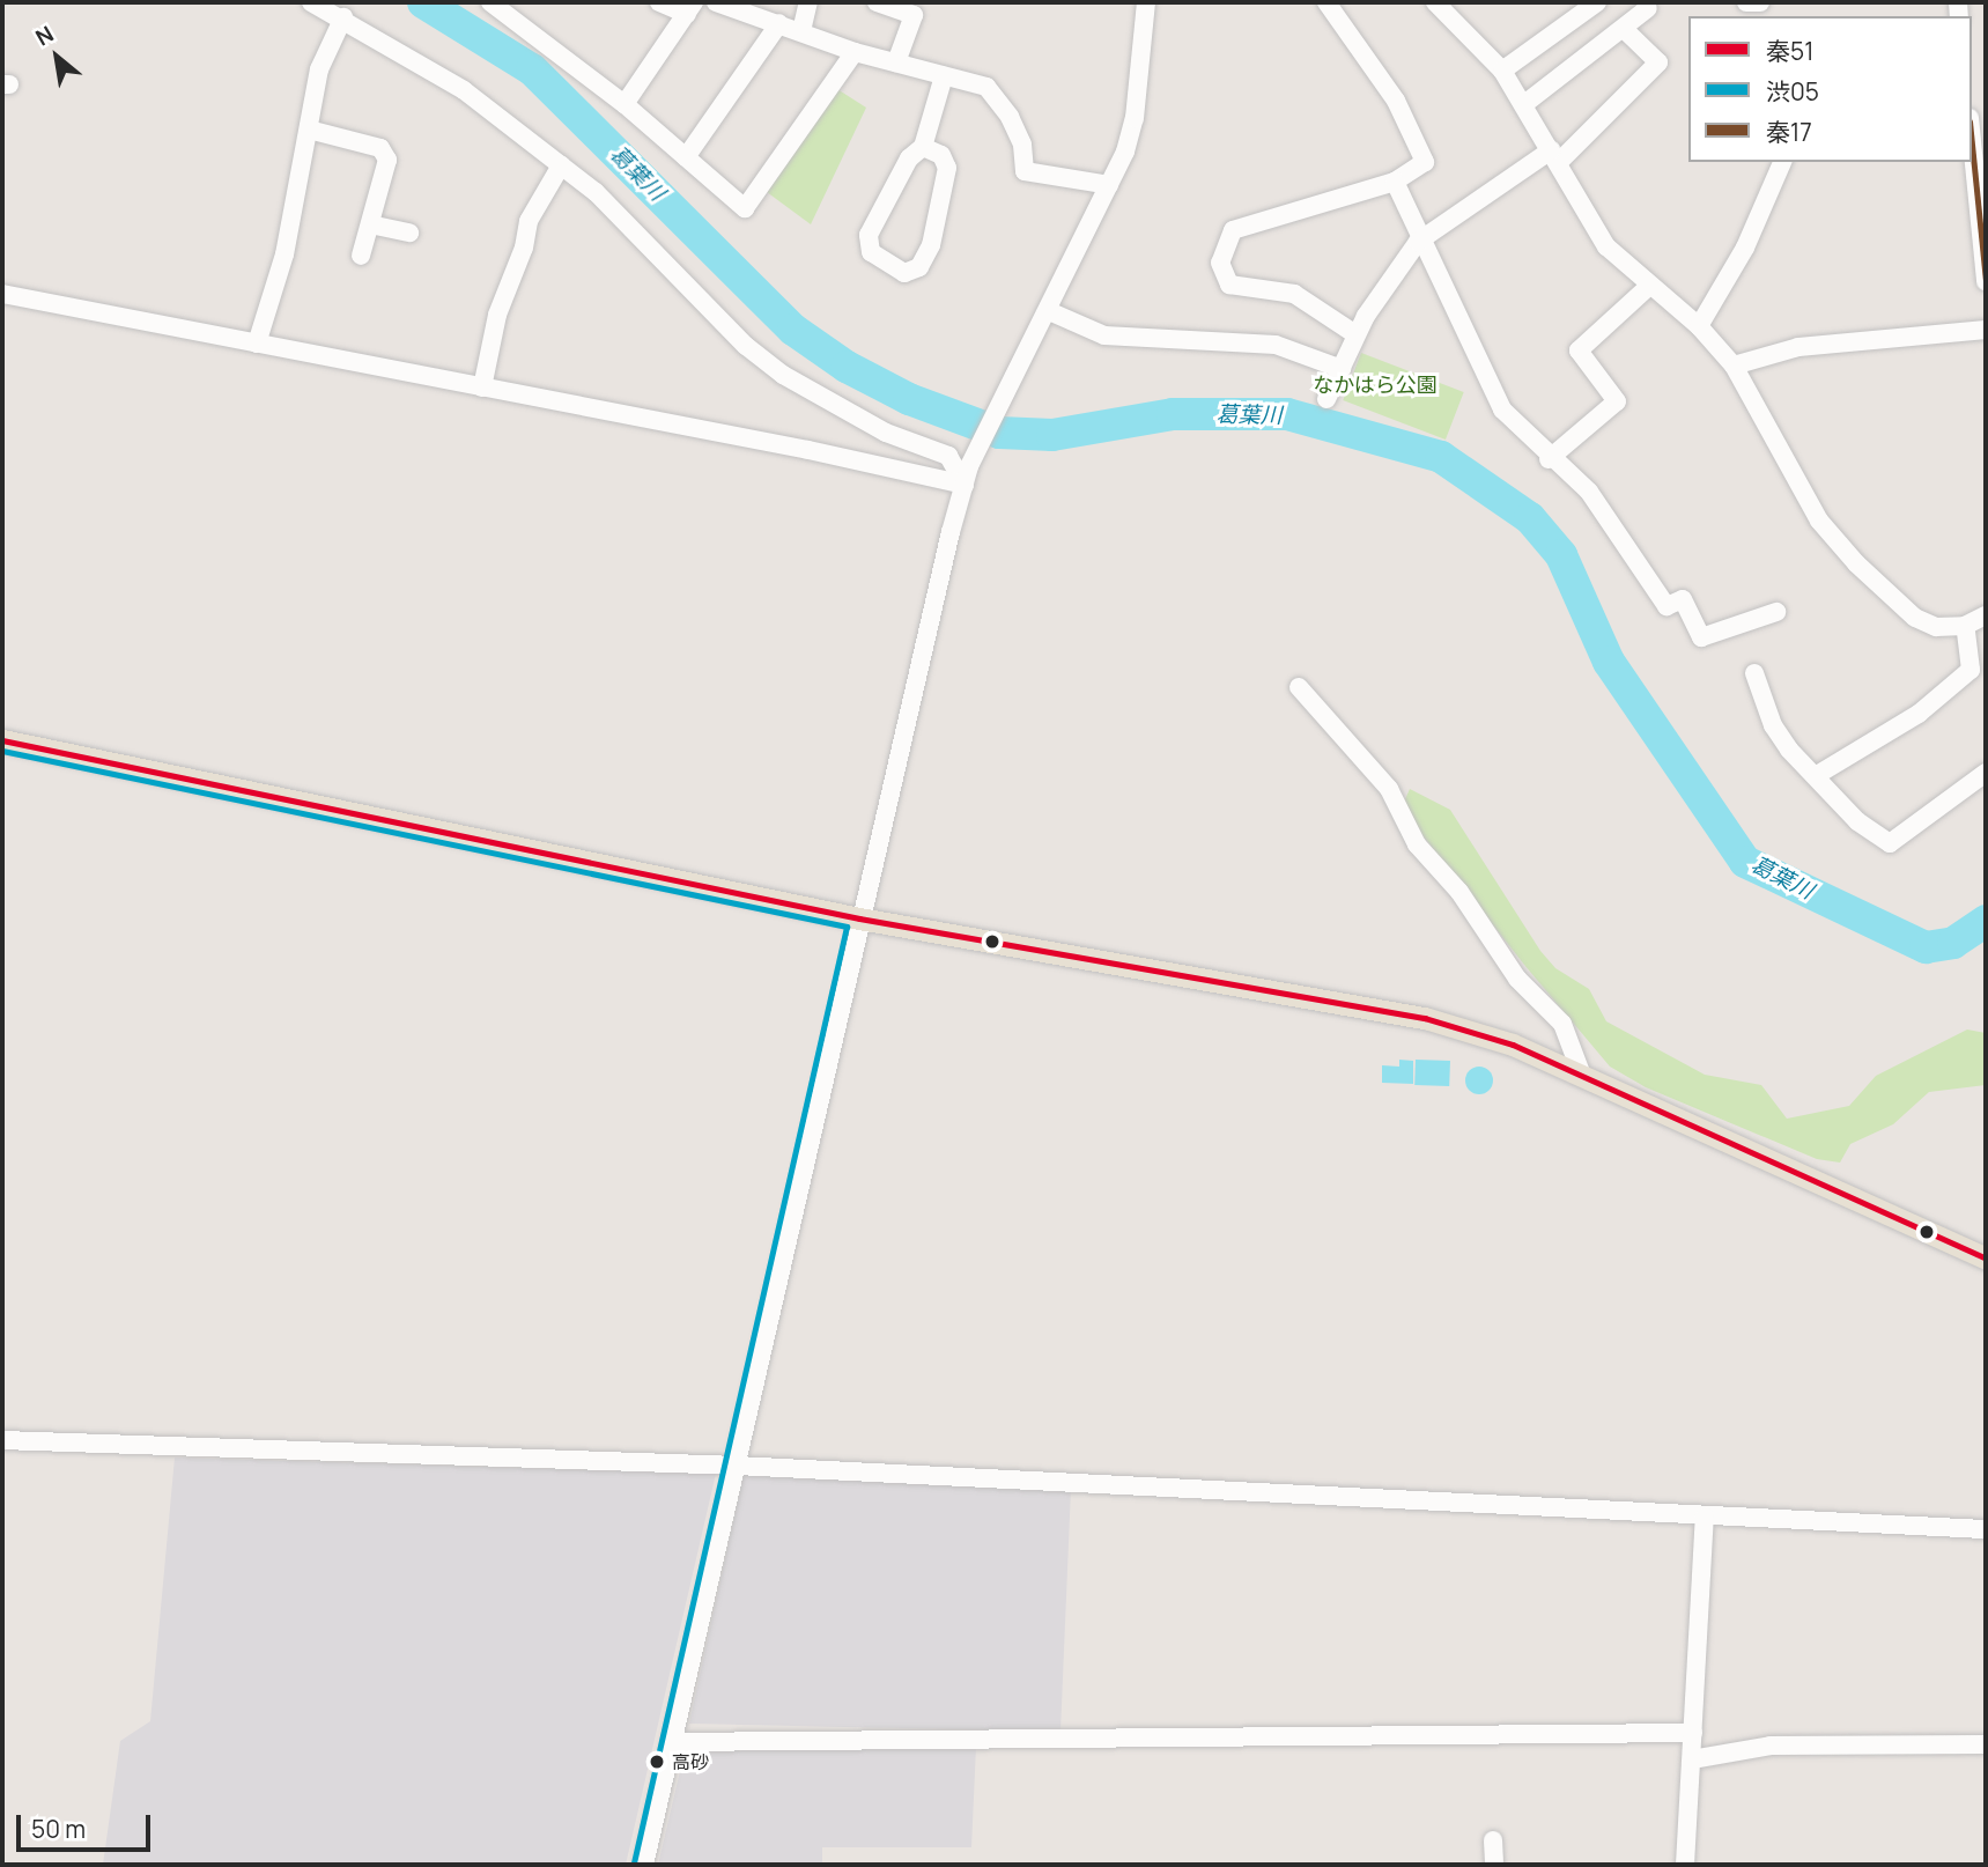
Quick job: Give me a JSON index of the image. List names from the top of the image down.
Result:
{
  "water": ["葛葉川"],
  "parks": ["なかはら公園"],
  "places": ["高砂"],
  "lines": ["transit line 秦17", "transit line 秦51", "transit line 渋05"],
  "legend": ["秦51", "渋05", "秦17"],
  "scale_bar": "50 m",
  "north": "top left"
}
